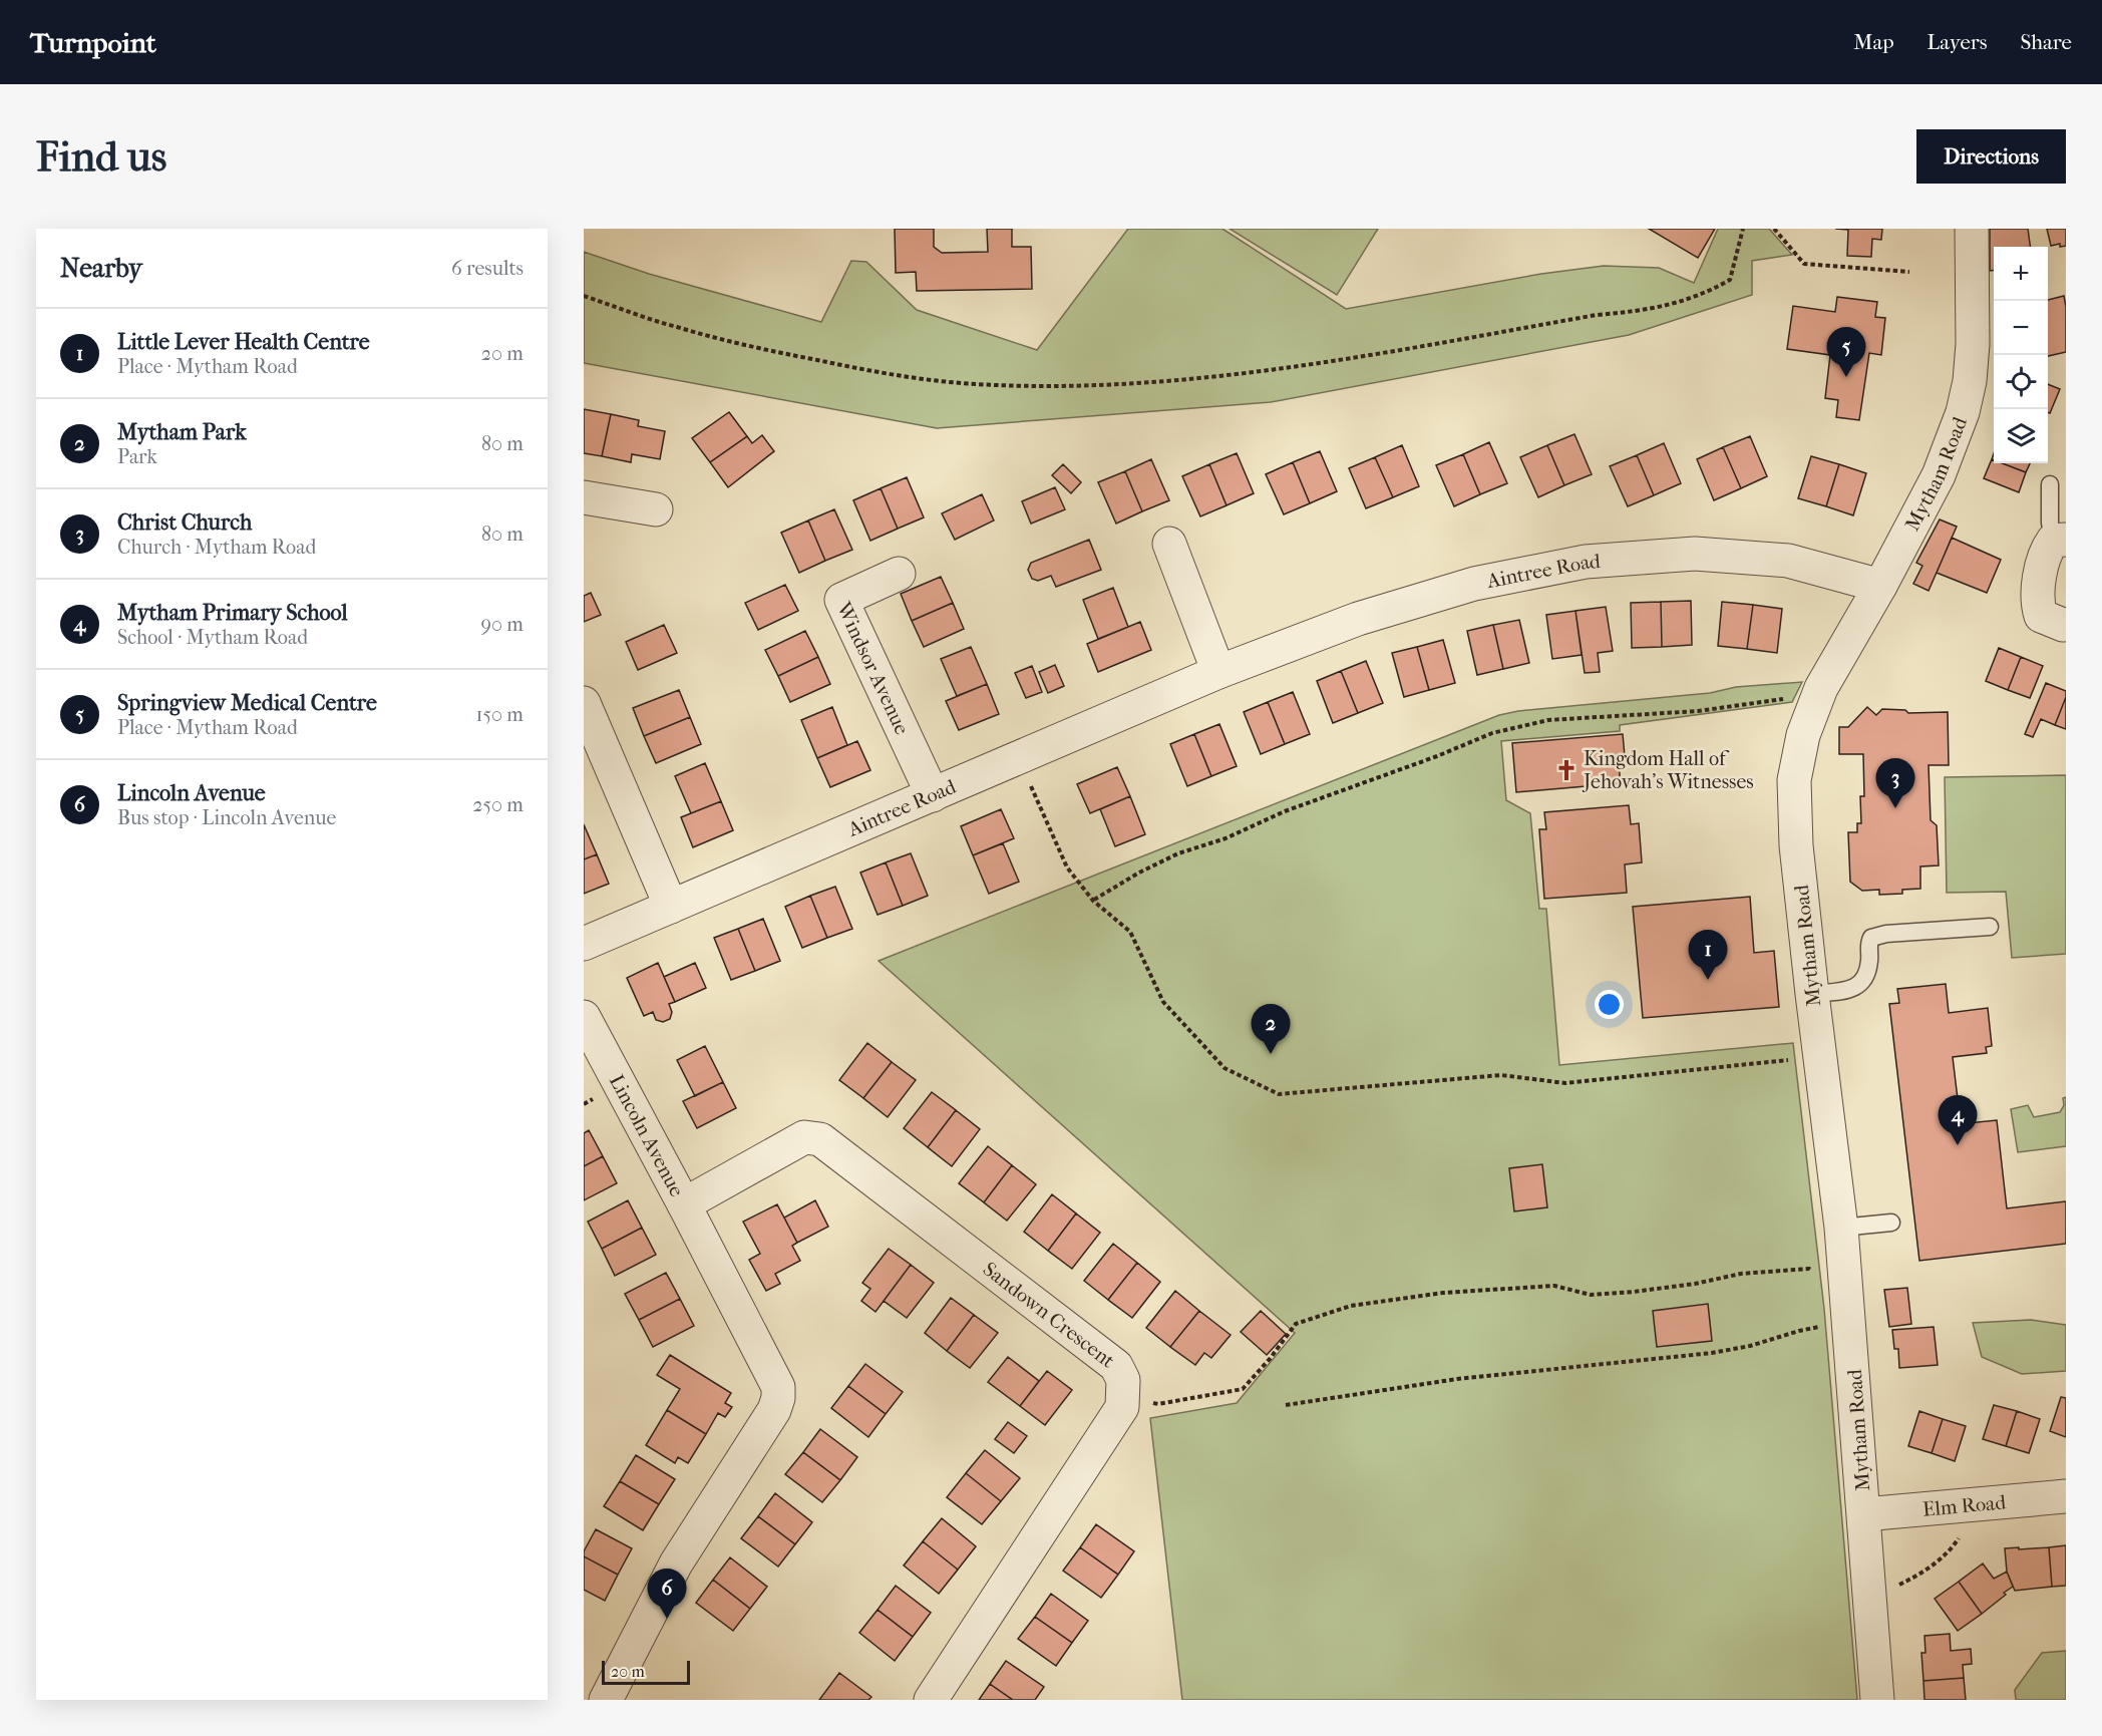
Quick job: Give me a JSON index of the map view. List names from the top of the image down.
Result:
{
  "streets": {
    "street": [
      "Mytham Road",
      "Aintree Road",
      "Windsor Avenue",
      "Lincoln Avenue",
      "Sandown Crescent",
      "Elm Road"
    ]
  },
  "crossings": [
    ["Mytham Road", "Aintree Road"],
    ["Mytham Road", "Elm Road"],
    ["Aintree Road", "Windsor Avenue"],
    ["Lincoln Avenue", "Sandown Crescent"]
  ],
  "places": {
    "church": ["Kingdom Hall of Jehovah's Witnesses"]
  },
  "scale_bar": "20 m",
  "page": {
    "header": "Turnpoint",
    "nav": ["Map", "Layers", "Share"],
    "buttons": "Directions",
    "title": "Find us",
    "heading": ["Nearby", "6 results"],
    "map_buttons": ["+", "−"],
    "list": [
      {
        "mark": "1",
        "name": "Little Lever Health Centre",
        "note": "Place · Mytham Road",
        "value": "20 m"
      },
      {
        "mark": "2",
        "name": "Mytham Park",
        "note": "Park",
        "value": "80 m"
      },
      {
        "mark": "3",
        "name": "Christ Church",
        "note": "Church · Mytham Road",
        "value": "80 m"
      },
      {
        "mark": "4",
        "name": "Mytham Primary School",
        "note": "School · Mytham Road",
        "value": "90 m"
      },
      {
        "mark": "5",
        "name": "Springview Medical Centre",
        "note": "Place · Mytham Road",
        "value": "150 m"
      },
      {
        "mark": "6",
        "name": "Lincoln Avenue",
        "note": "Bus stop · Lincoln Avenue",
        "value": "250 m"
      }
    ],
    "pins": [
      "5",
      "3",
      "1",
      "2",
      "4",
      "6"
    ],
    "scale": "20 m"
  }
}
